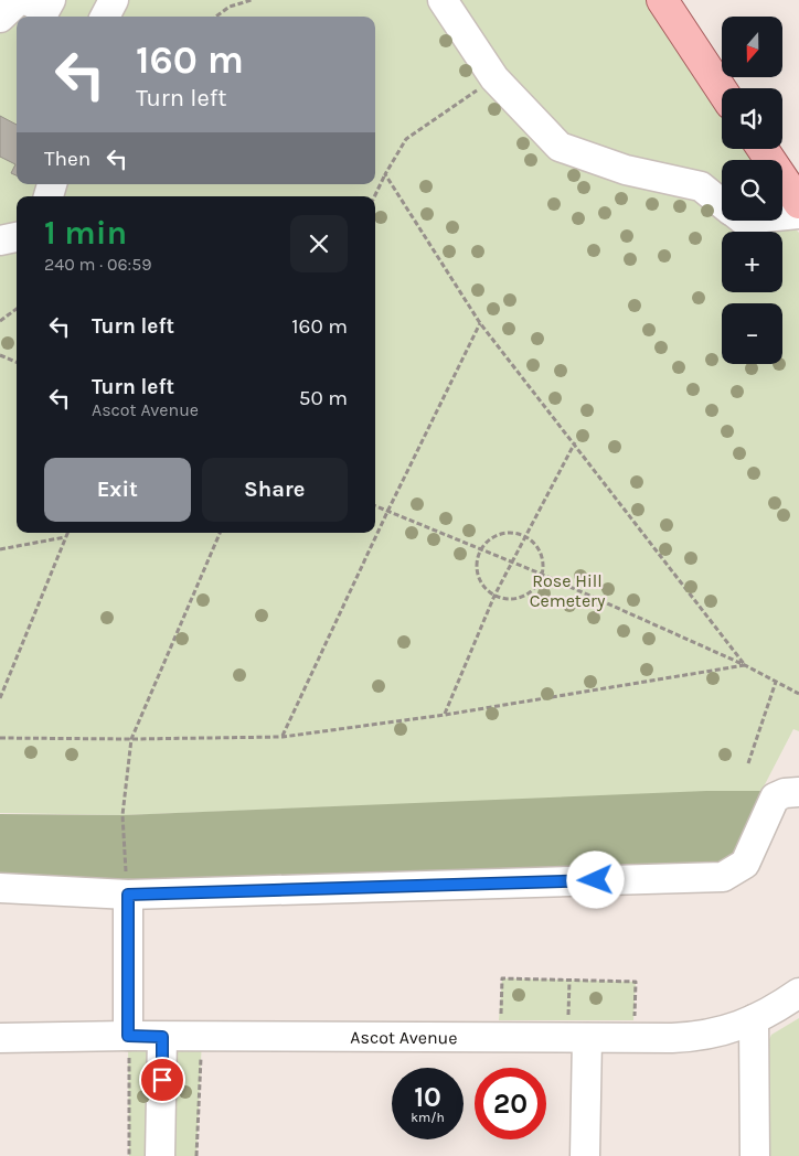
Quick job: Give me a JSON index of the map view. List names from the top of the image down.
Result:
{
  "streets": {
    "street": ["Ascot Avenue"]
  },
  "parks": ["Rose Hill Cemetery"],
  "north": "bottom",
  "page": {
    "map_buttons": ["+", "−"],
    "turn": ["160 m", "Turn left"],
    "then": "Then",
    "heading": ["1 min", "240 m · 06:59"],
    "list": [
      {
        "name": "Turn left",
        "value": "160 m"
      },
      {
        "name": "Turn left",
        "note": "Ascot Avenue",
        "value": "50 m"
      }
    ],
    "buttons": ["Exit", "Share"],
    "speed": "10 km/h",
    "limit": "20"
  }
}
